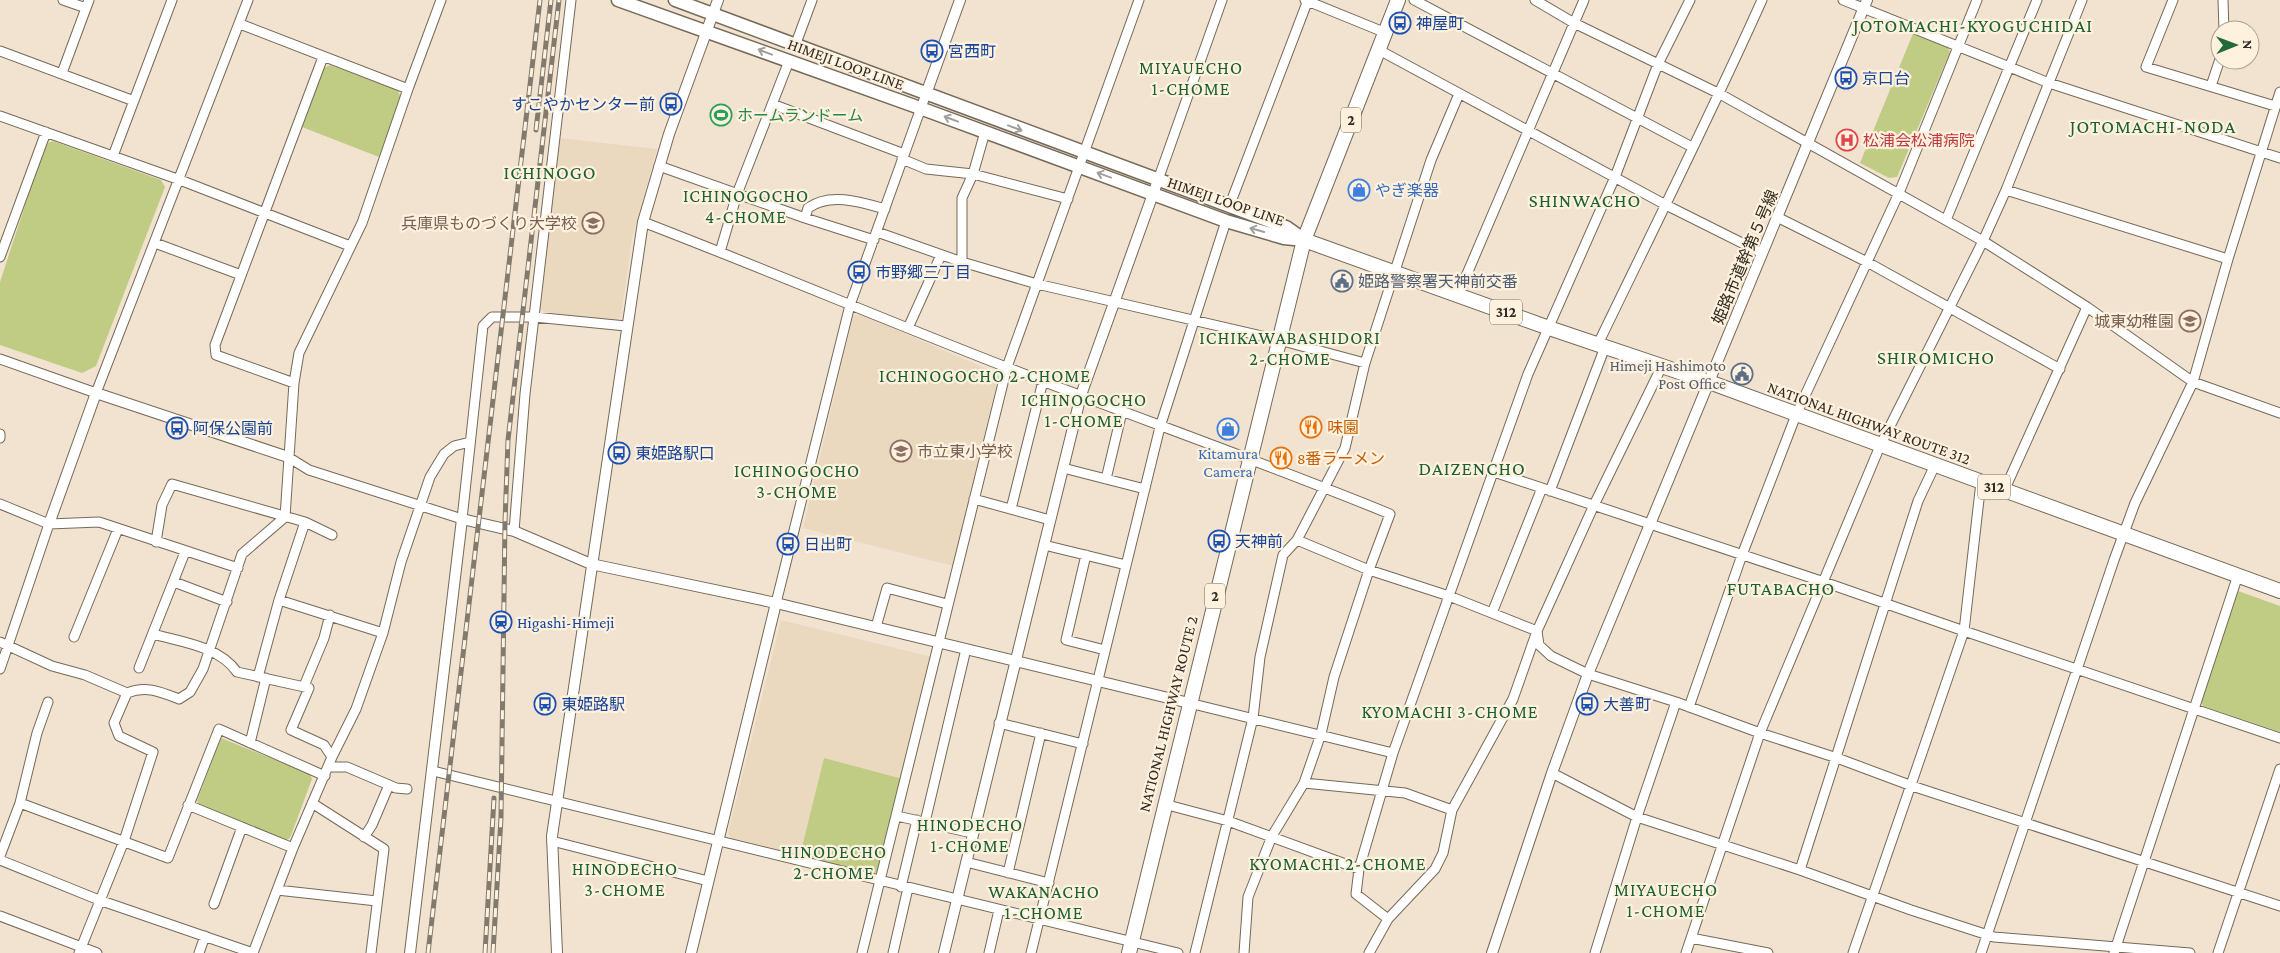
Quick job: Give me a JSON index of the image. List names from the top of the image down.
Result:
{
  "streets": {
    "highway": [
      "2",
      "312",
      "NATIONAL HIGHWAY ROUTE 312",
      "NATIONAL HIGHWAY ROUTE 2"
    ],
    "main road": ["HIMEJI LOOP LINE"],
    "street": ["姫路市道幹第５号線"]
  },
  "crossings": [
    ["HIMEJI LOOP LINE", "NATIONAL HIGHWAY ROUTE 312"],
    ["HIMEJI LOOP LINE", "NATIONAL HIGHWAY ROUTE 2"],
    ["姫路市道幹第５号線", "NATIONAL HIGHWAY ROUTE 312"],
    ["NATIONAL HIGHWAY ROUTE 312", "NATIONAL HIGHWAY ROUTE 2"]
  ],
  "districts": [
    "JOTOMACHI-KYOGUCHIDAI",
    "MIYAUECHO 1-CHOME",
    "JOTOMACHI-NODA",
    "ICHINOGO",
    "ICHINOGOCHO 4-CHOME",
    "SHINWACHO",
    "ICHIKAWABASHIDORI 2-CHOME",
    "SHIROMICHO",
    "ICHINOGOCHO 2-CHOME",
    "ICHINOGOCHO 1-CHOME",
    "DAIZENCHO",
    "ICHINOGOCHO 3-CHOME",
    "FUTABACHO",
    "KYOMACHI 3-CHOME",
    "HINODECHO 1-CHOME",
    "HINODECHO 2-CHOME",
    "KYOMACHI 2-CHOME",
    "HINODECHO 3-CHOME",
    "MIYAUECHO 1-CHOME",
    "WAKANACHO 1-CHOME"
  ],
  "places": {
    "bus stop": [
      "神屋町",
      "宮西町",
      "京口台",
      "すこやかセンター前",
      "市野郷三丁目",
      "阿保公園前",
      "東姫路駅口",
      "天神前",
      "日出町",
      "東姫路駅",
      "大善町"
    ],
    "sports": ["ホームランドーム"],
    "hospital": ["松浦会松浦病院"],
    "shop": ["やぎ楽器", "Kitamura Camera"],
    "school or university": ["兵庫県ものづくり大学校", "城東幼稚園", "市立東小学校"],
    "public building": ["姫路警察署天神前交番", "Himeji Hashimoto Post Office"],
    "restaurant": ["味園", "8番ラーメン"],
    "station": ["Higashi-Himeji"]
  },
  "north": "right"
}
